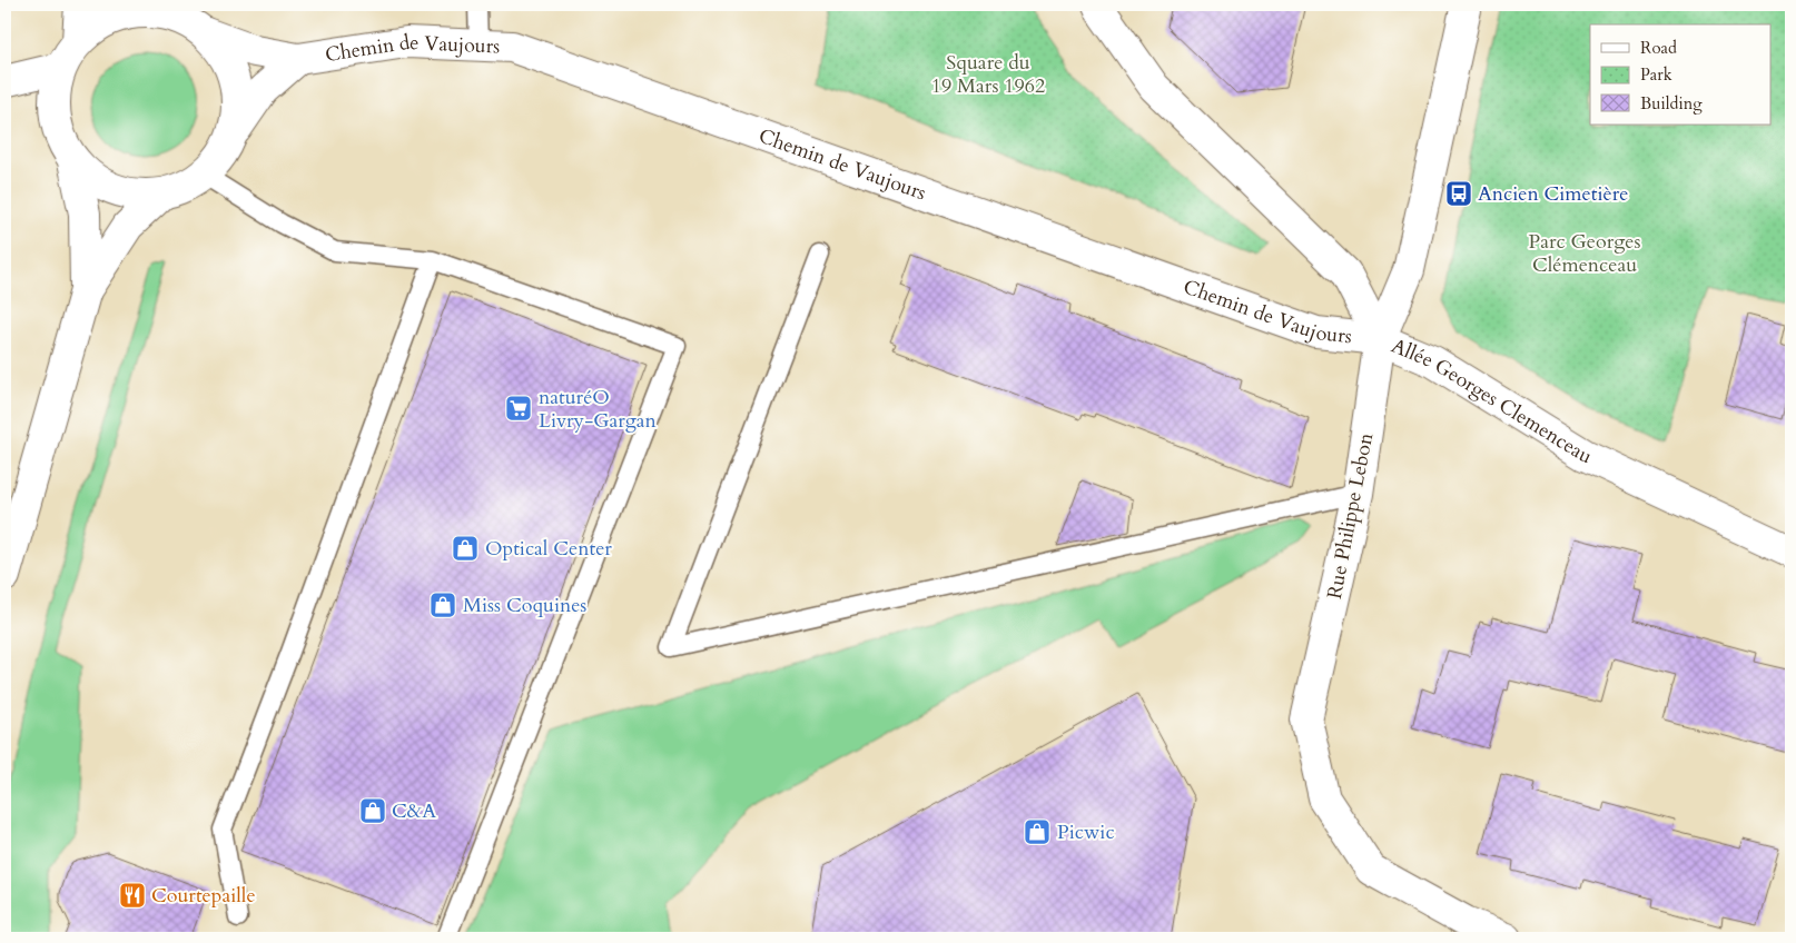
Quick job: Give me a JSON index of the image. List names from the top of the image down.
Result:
{
  "streets": {
    "street": ["Chemin de Vaujours", "Allée Georges Clemenceau", "Rue Philippe Lebon"]
  },
  "crossings": [
    ["Chemin de Vaujours", "Allée Georges Clemenceau"],
    ["Chemin de Vaujours", "Rue Philippe Lebon"],
    ["Allée Georges Clemenceau", "Rue Philippe Lebon"]
  ],
  "parks": ["Square du 19 Mars 1962", "Parc Georges Clémenceau"],
  "places": {
    "bus stop": ["Ancien Cimetière"],
    "supermarket": ["naturéO Livry-Gargan"],
    "shop": [
      "Optical Center",
      "Miss Coquines",
      "C&A",
      "Picwic"
    ],
    "restaurant": ["Courtepaille"]
  },
  "legend": ["Road", "Park", "Building"]
}
